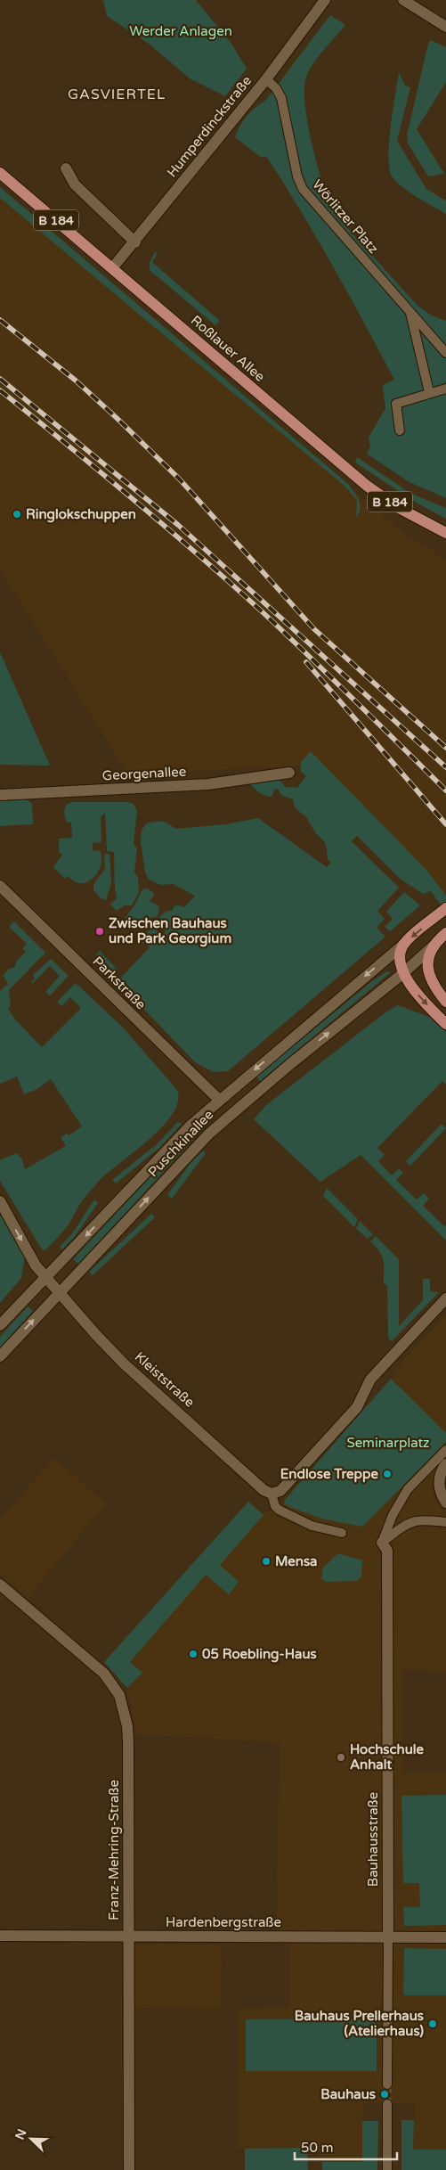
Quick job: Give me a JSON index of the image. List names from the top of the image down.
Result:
{
  "streets": {
    "main road": ["B 184", "Roßlauer Allee", "Puschkinallee"],
    "street": [
      "Humperdinckstraße",
      "Wörlitzer Platz",
      "Georgenallee",
      "Parkstraße",
      "Kleiststraße",
      "Bauhausstraße",
      "Franz-Mehring-Straße",
      "Hardenbergstraße"
    ]
  },
  "crossings": [
    ["Humperdinckstraße", "Wörlitzer Platz"],
    ["Humperdinckstraße", "Roßlauer Allee"],
    ["Parkstraße", "Puschkinallee"],
    ["Puschkinallee", "Kleiststraße"],
    ["Bauhausstraße", "Hardenbergstraße"],
    ["Franz-Mehring-Straße", "Hardenbergstraße"]
  ],
  "districts": ["GASVIERTEL"],
  "parks": ["Werder Anlagen", "Seminarplatz"],
  "places": [
    "Ringlokschuppen",
    "Zwischen Bauhaus und Park Georgium",
    "Endlose Treppe",
    "Mensa",
    "05 Roebling-Haus",
    "Hochschule Anhalt",
    "Bauhaus Prellerhaus (Atelierhaus)",
    "Bauhaus"
  ],
  "scale_bar": "50 m",
  "north": "top left"
}
